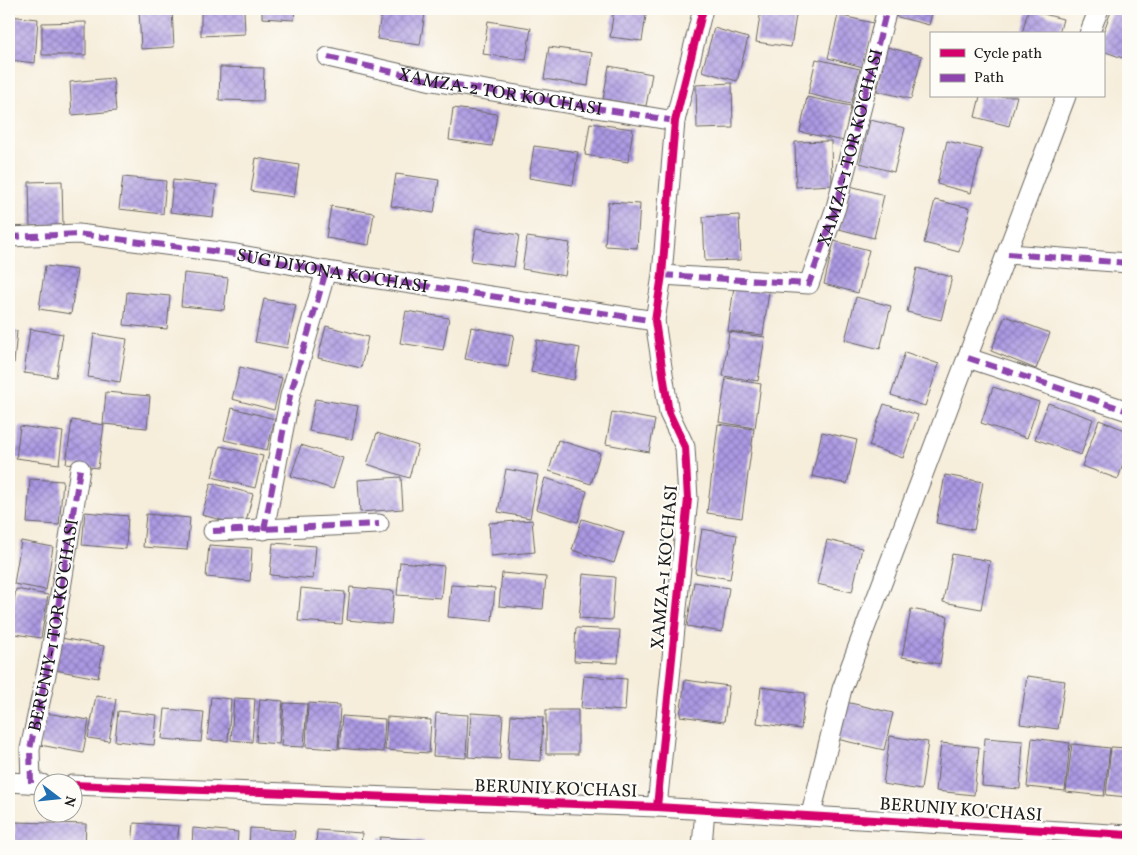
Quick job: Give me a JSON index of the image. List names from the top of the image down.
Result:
{
  "streets": {
    "street": [
      "XAMZA-2 TOR KO'CHASI",
      "XAMZA-1 TOR KO'CHASI",
      "SUG'DIYONA KO'CHASI",
      "XAMZA-1 KO'CHASI",
      "BERUNIY-1 TOR KO'CHASI",
      "BERUNIY KO'CHASI"
    ]
  },
  "crossings": [
    ["XAMZA-2 TOR KO'CHASI", "XAMZA-1 KO'CHASI"],
    ["XAMZA-1 TOR KO'CHASI", "XAMZA-1 KO'CHASI"],
    ["SUG'DIYONA KO'CHASI", "XAMZA-1 KO'CHASI"],
    ["XAMZA-1 KO'CHASI", "BERUNIY KO'CHASI"]
  ],
  "legend": ["Cycle path", "Path"],
  "north": "right"
}
